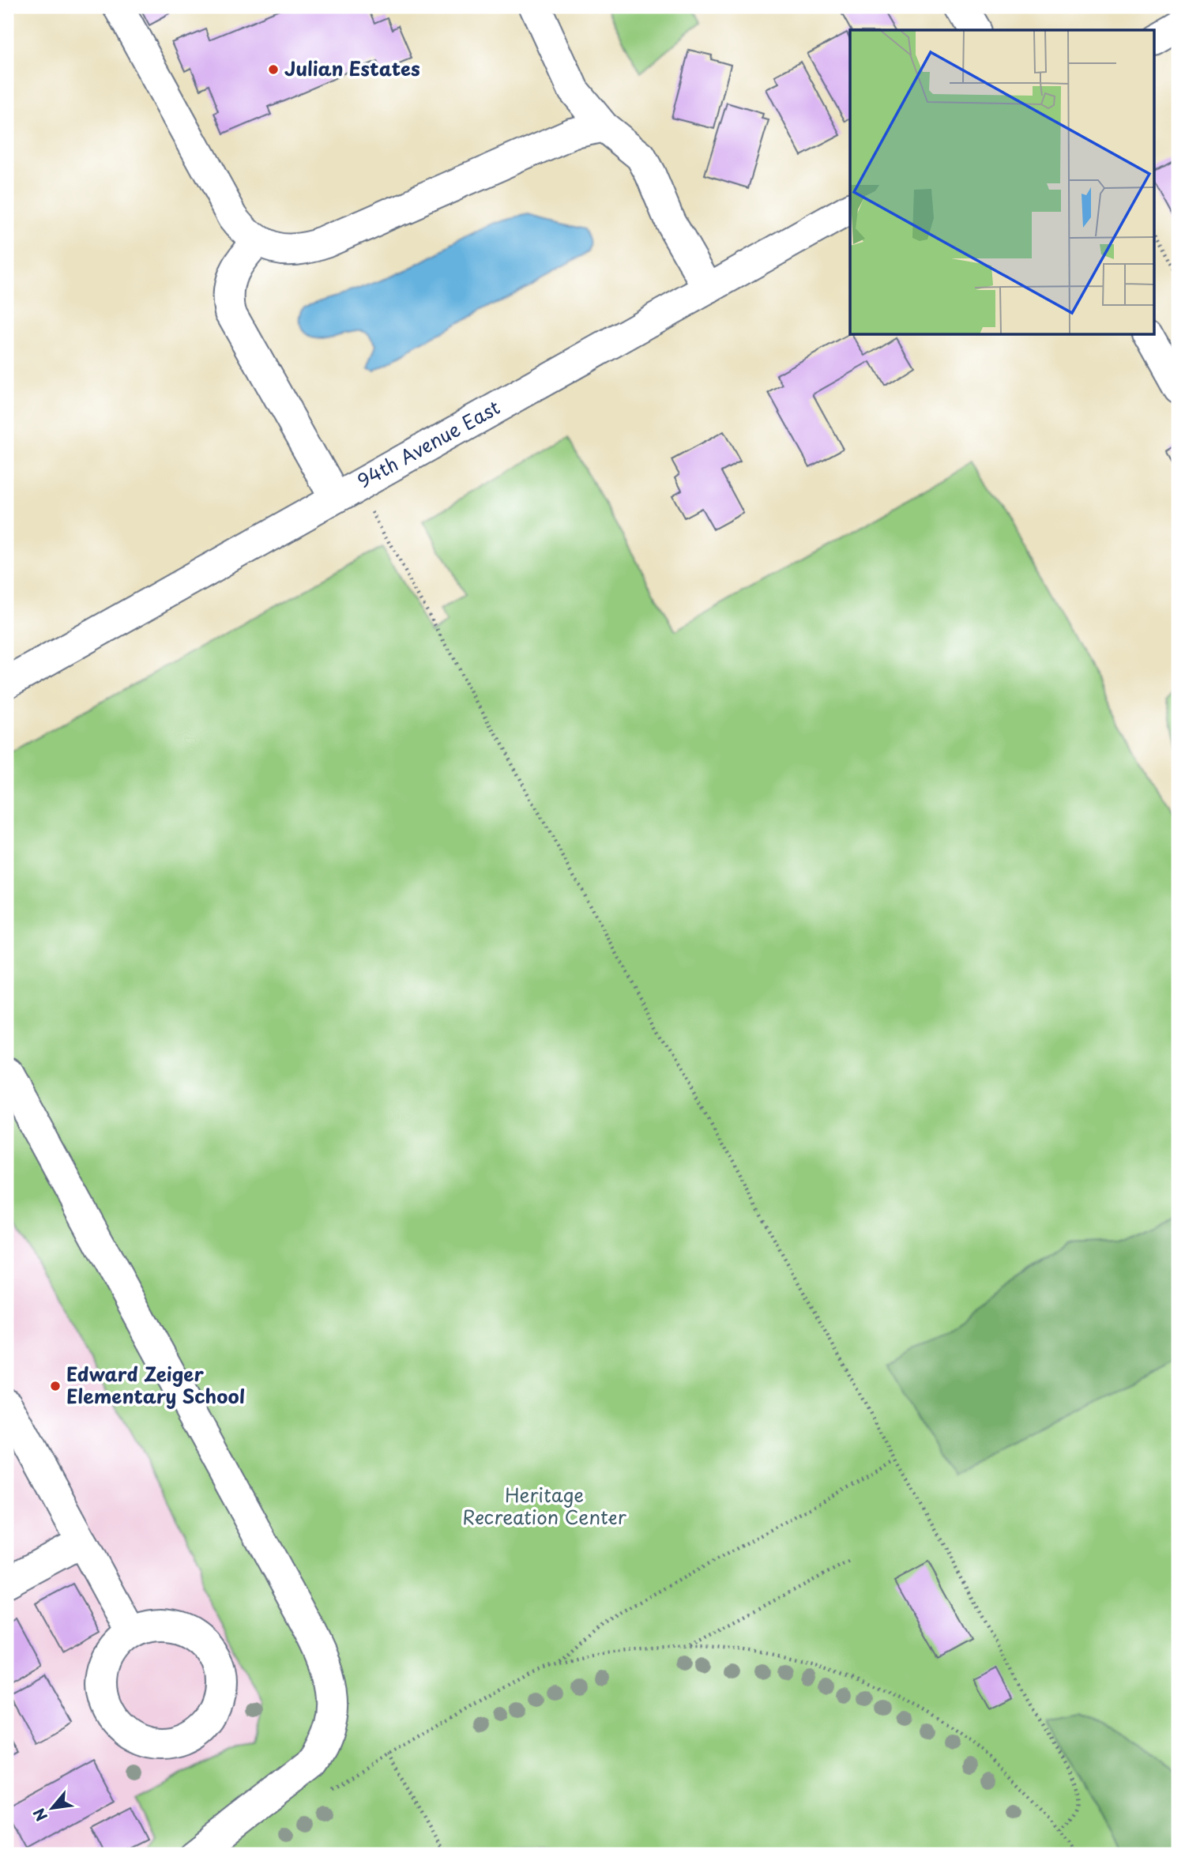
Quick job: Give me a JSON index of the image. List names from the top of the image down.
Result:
{
  "streets": {
    "main road": ["94th Avenue East"]
  },
  "parks": ["Heritage Recreation Center"],
  "places": ["Julian Estates", "Edward Zeiger Elementary School"],
  "north": "bottom left"
}
